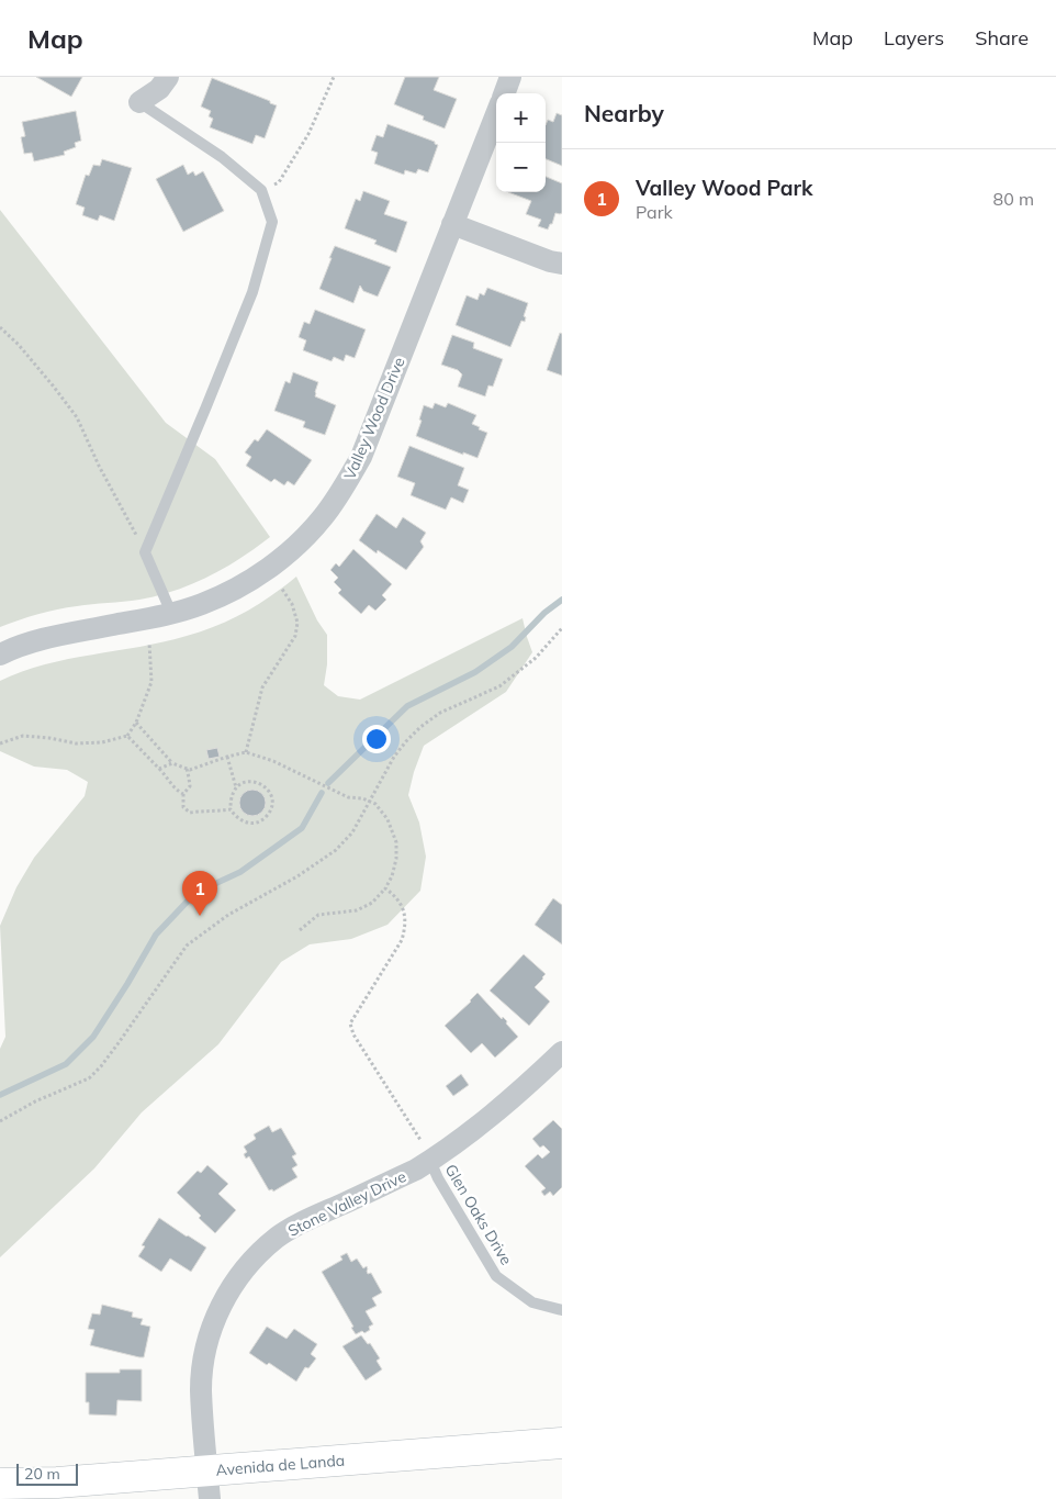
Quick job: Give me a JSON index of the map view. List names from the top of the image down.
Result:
{
  "streets": {
    "street": ["Valley Wood Drive", "Stone Valley Drive", "Avenida de Landa"],
    "lane": ["Glen Oaks Drive"]
  },
  "crossings": [
    ["Stone Valley Drive", "Glen Oaks Drive"],
    ["Stone Valley Drive", "Avenida de Landa"]
  ],
  "scale_bar": "20 m",
  "page": {
    "header": "Map",
    "nav": ["Map", "Layers", "Share"],
    "heading": "Nearby",
    "map_buttons": ["+", "−"],
    "list": [
      {
        "mark": "1",
        "name": "Valley Wood Park",
        "note": "Park",
        "value": "80 m"
      }
    ],
    "pins": "1",
    "scale": "20 m"
  }
}
